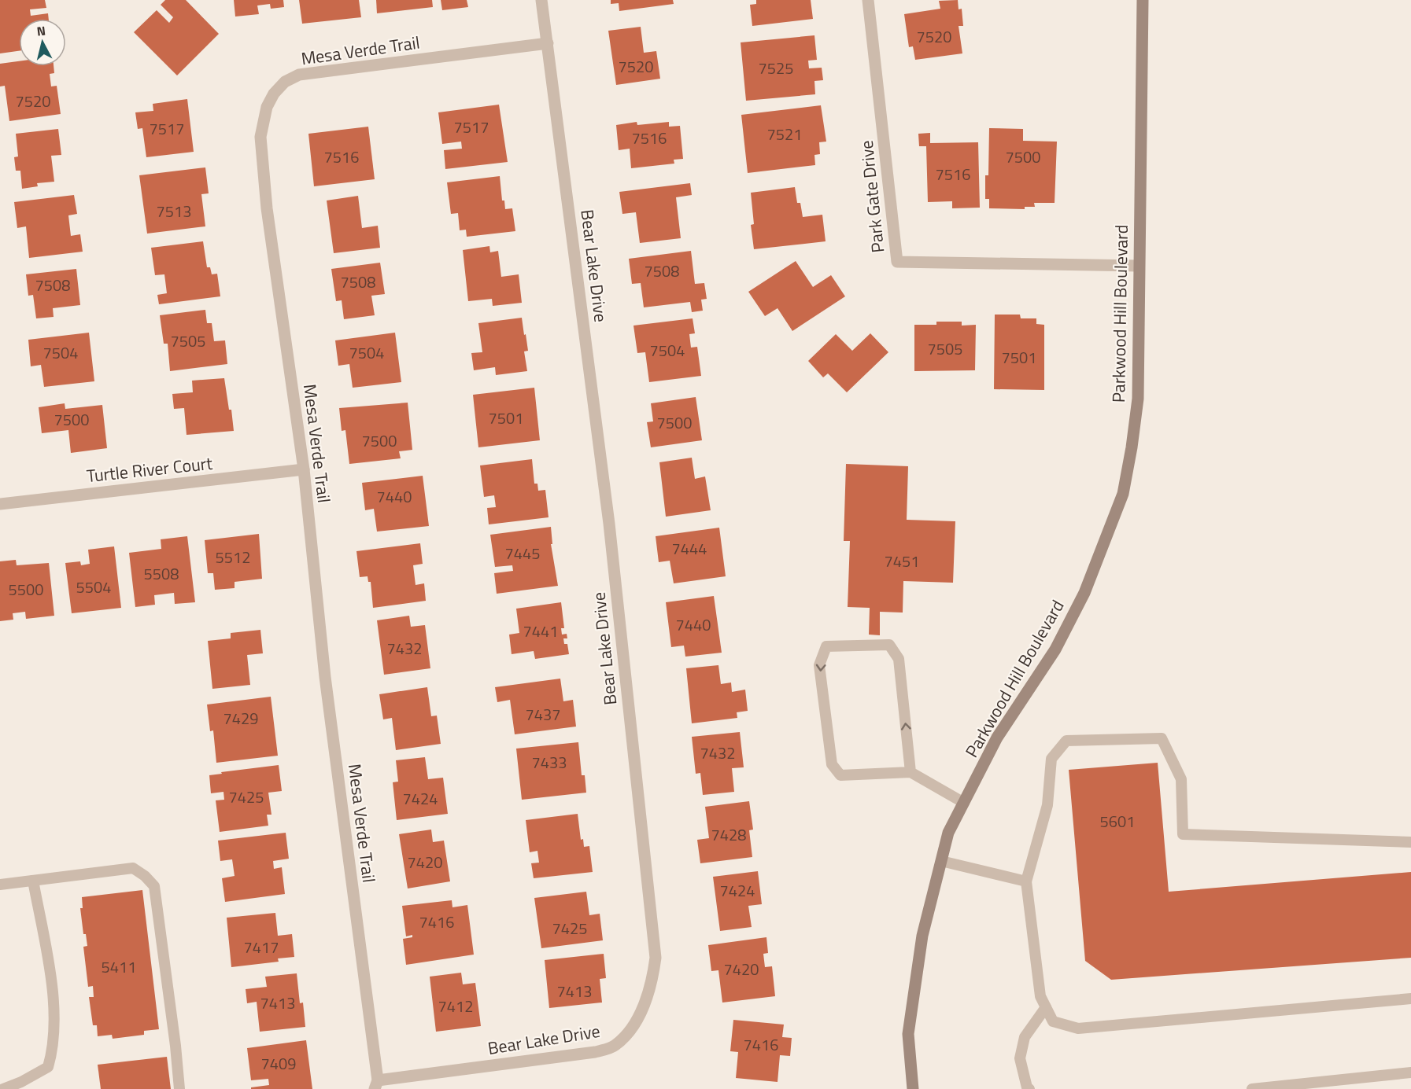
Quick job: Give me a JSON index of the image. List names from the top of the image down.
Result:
{
  "streets": {
    "street": [
      "Mesa Verde Trail",
      "Park Gate Drive",
      "Bear Lake Drive",
      "Parkwood Hill Boulevard",
      "Turtle River Court"
    ]
  },
  "crossings": [
    ["Mesa Verde Trail", "Bear Lake Drive"],
    ["Mesa Verde Trail", "Turtle River Court"],
    ["Park Gate Drive", "Parkwood Hill Boulevard"]
  ],
  "house_numbers": [
    "7520",
    "7520",
    "7525",
    "7520",
    "7517",
    "7517",
    "7521",
    "7516",
    "7516",
    "7500",
    "7516",
    "7513",
    "7508",
    "7508",
    "7508",
    "7505",
    "7505",
    "7504",
    "7504",
    "7504",
    "7501",
    "7501",
    "7500",
    "7500",
    "7500",
    "7440",
    "7444",
    "7445",
    "5512",
    "7451",
    "5508",
    "5504",
    "5500",
    "7440",
    "7441",
    "7432",
    "7437",
    "7429",
    "7432",
    "7433",
    "7425",
    "7424",
    "5601",
    "7428",
    "7420",
    "7424",
    "7416",
    "7425",
    "7417",
    "5411",
    "7420",
    "7413",
    "7413",
    "7412",
    "7416",
    "7409"
  ],
  "north": "top"
}
